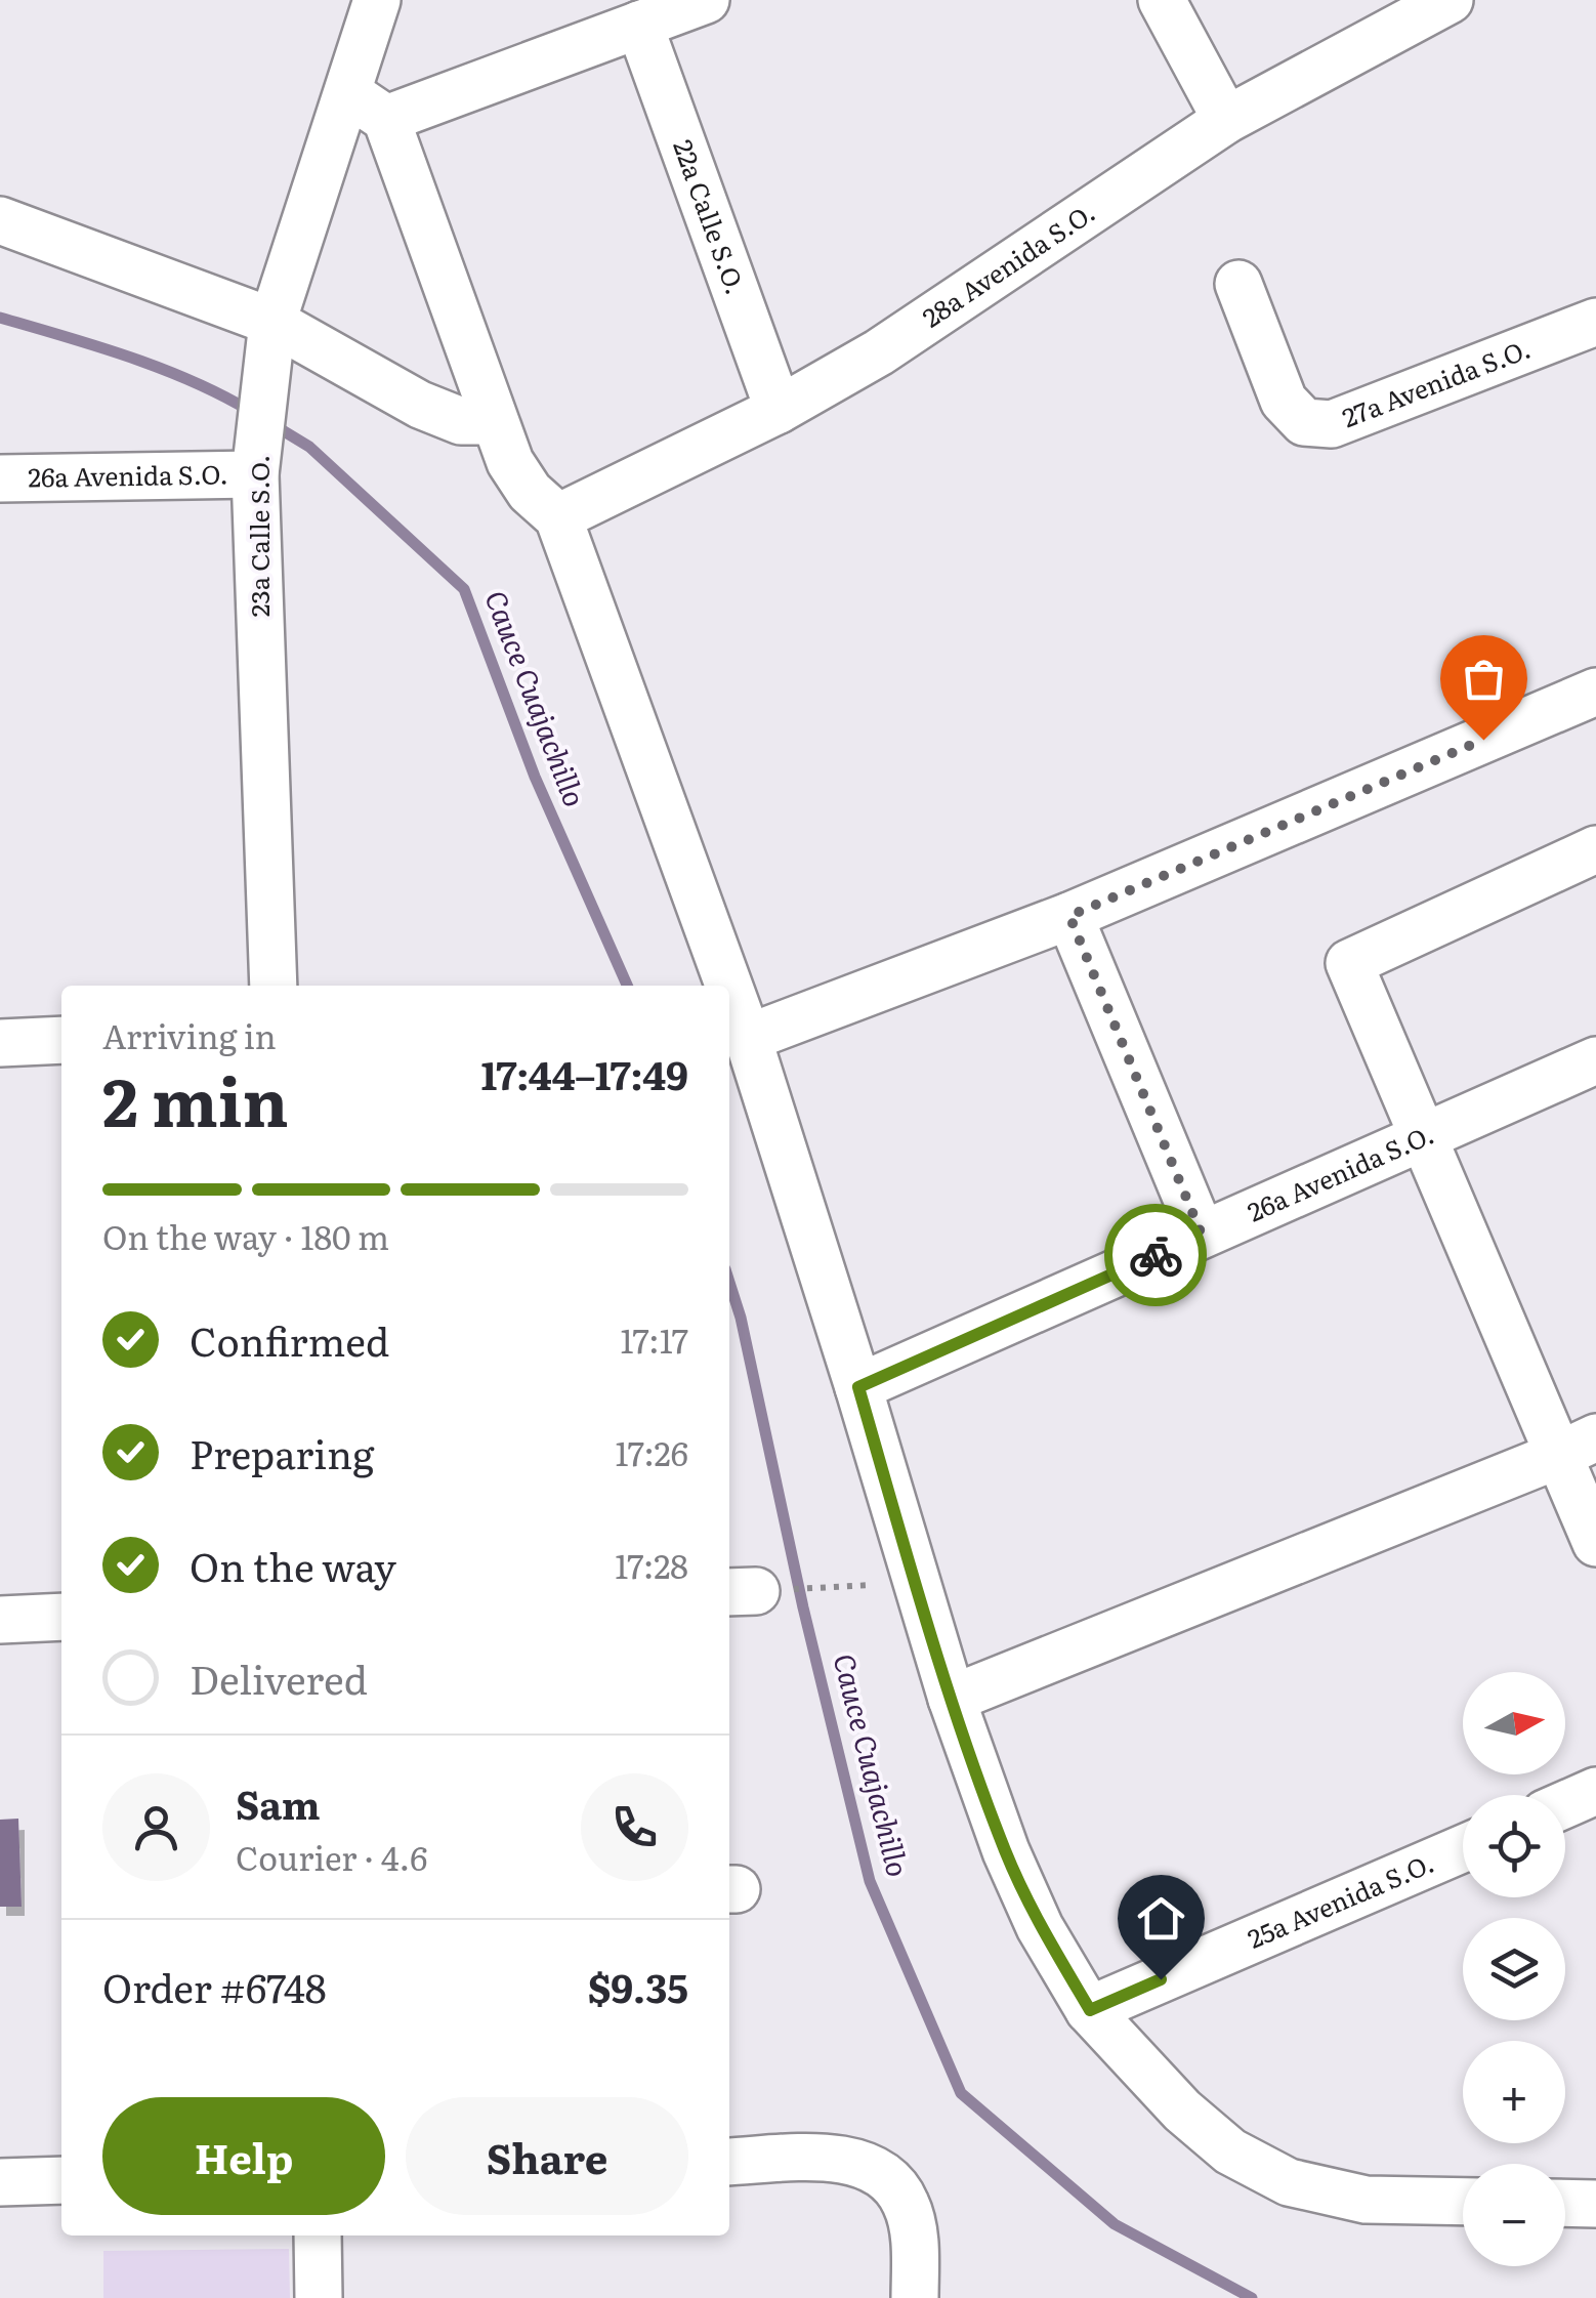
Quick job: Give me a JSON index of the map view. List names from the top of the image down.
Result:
{
  "streets": {
    "street": [
      "22a Calle S.O.",
      "28a Avenida S.O.",
      "27a Avenida S.O.",
      "26a Avenida S.O.",
      "23a Calle S.O.",
      "25a Avenida S.O."
    ]
  },
  "crossings": [
    ["22a Calle S.O.", "28a Avenida S.O."],
    ["26a Avenida S.O.", "23a Calle S.O."]
  ],
  "water": ["Cauce Cuajachillo"],
  "north": "right",
  "page": {
    "heading": ["2 min", "Arriving in", "17:44–17:49"],
    "panel": [
      "Sam",
      "Courier · 4.6",
      "Order #6748",
      "$9.35"
    ],
    "bar": "On the way · 180 m",
    "list": [
      ["Confirmed", "17:17"],
      ["Preparing", "17:26"],
      ["On the way", "17:28"],
      "Delivered"
    ],
    "map_buttons": ["+", "−"],
    "buttons": ["Help", "Share"]
  }
}
